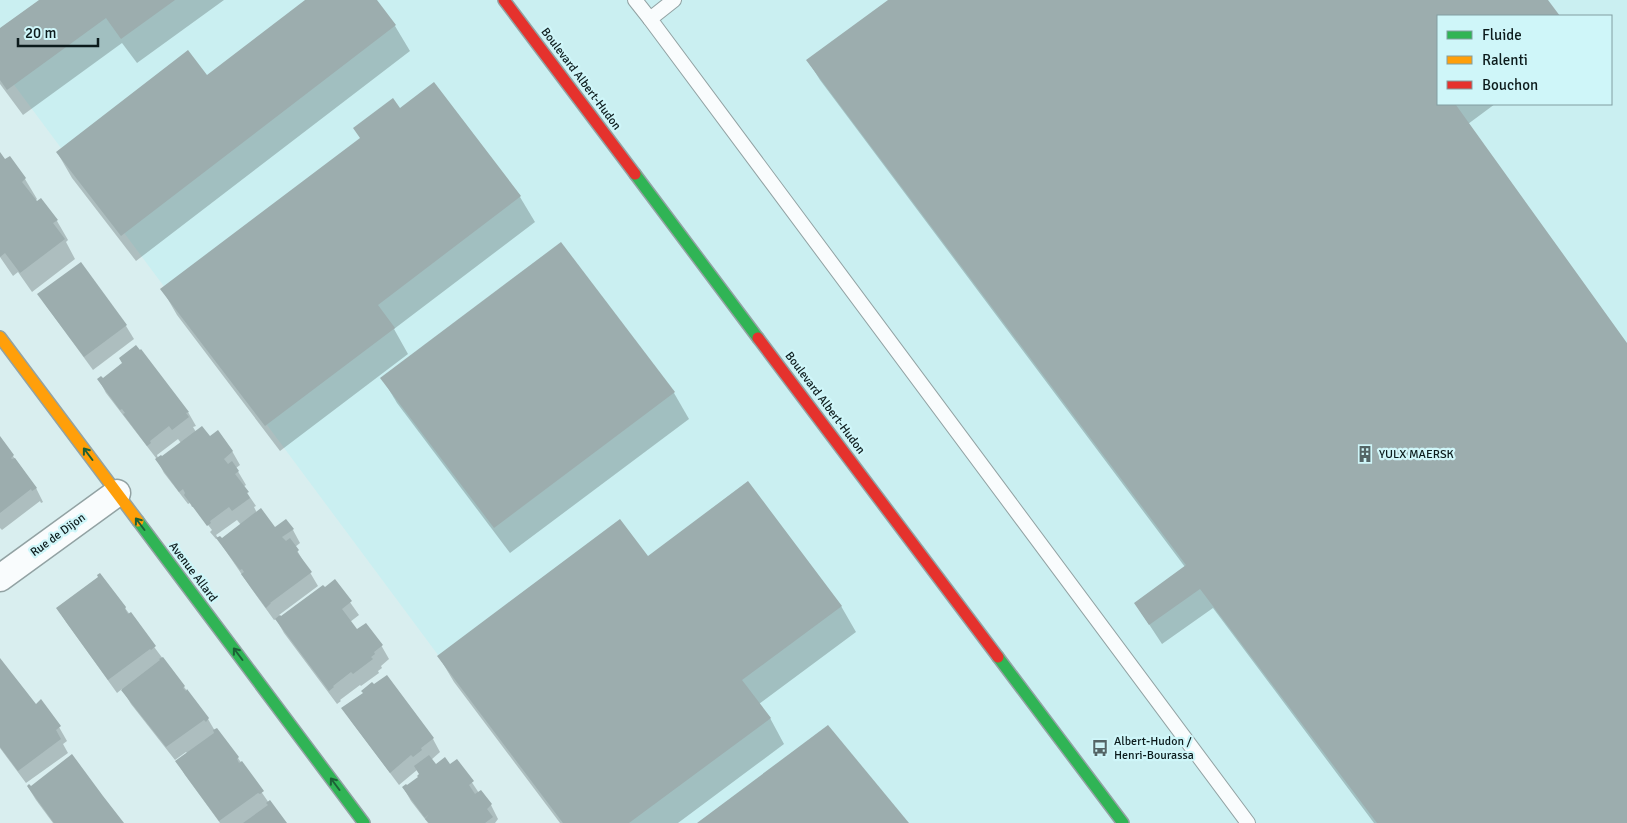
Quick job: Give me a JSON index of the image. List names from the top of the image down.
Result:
{
  "streets": {
    "street": ["Boulevard Albert-Hudon", "Rue de Dijon", "Avenue Allard"]
  },
  "crossings": [
    ["Rue de Dijon", "Avenue Allard"]
  ],
  "one_way": ["Avenue Allard"],
  "places": {
    "building": ["YULX MAERSK"],
    "bus stop": ["Albert-Hudon / Henri-Bourassa"]
  },
  "legend": ["Fluide", "Ralenti", "Bouchon"],
  "scale_bar": "20 m"
}
